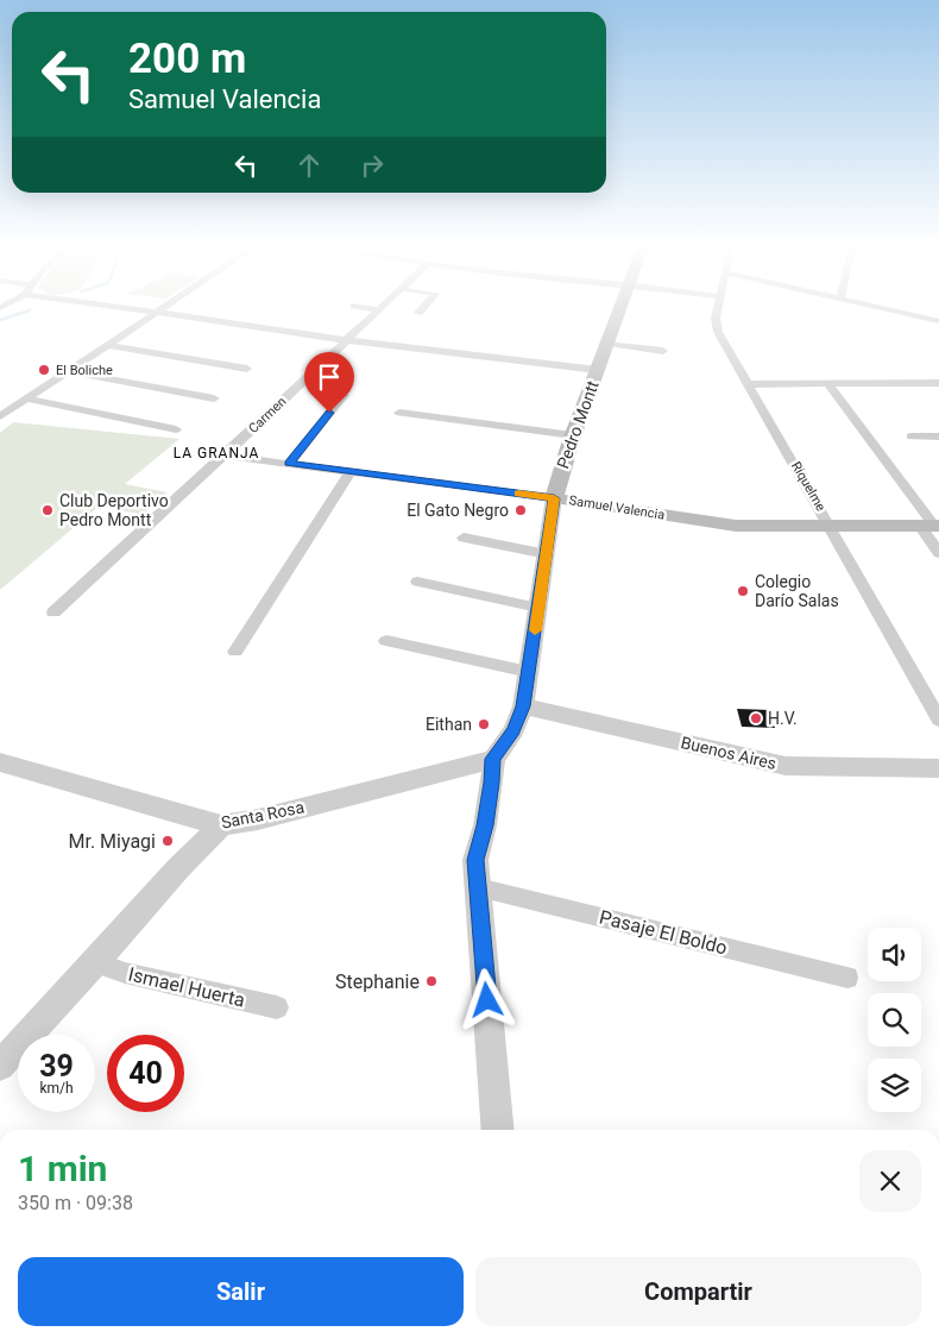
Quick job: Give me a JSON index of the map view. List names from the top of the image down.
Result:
{
  "streets": {
    "main road": ["Pedro Montt", "Samuel Valencia"],
    "street": [
      "Carmen",
      "Riquelme",
      "Buenos Aires",
      "Santa Rosa",
      "Pasaje El Boldo",
      "Ismael Huerta"
    ]
  },
  "crossings": [
    ["Carmen", "Samuel Valencia"],
    ["Pedro Montt", "Samuel Valencia"],
    ["Pedro Montt", "Buenos Aires"],
    ["Pedro Montt", "Santa Rosa"],
    ["Riquelme", "Samuel Valencia"]
  ],
  "districts": ["LA GRANJA"],
  "places": [
    "El Boliche",
    "Club Deportivo Pedro Montt",
    "El Gato Negro",
    "Colegio Darío Salas",
    "H.V.",
    "Eithan",
    "Mr. Miyagi",
    "Stephanie"
  ],
  "page": {
    "turn": ["200 m", "Samuel Valencia"],
    "speed": "39 km/h",
    "limit": "40",
    "heading": ["1 min", "350 m · 09:38"],
    "buttons": ["Salir", "Compartir"]
  }
}
